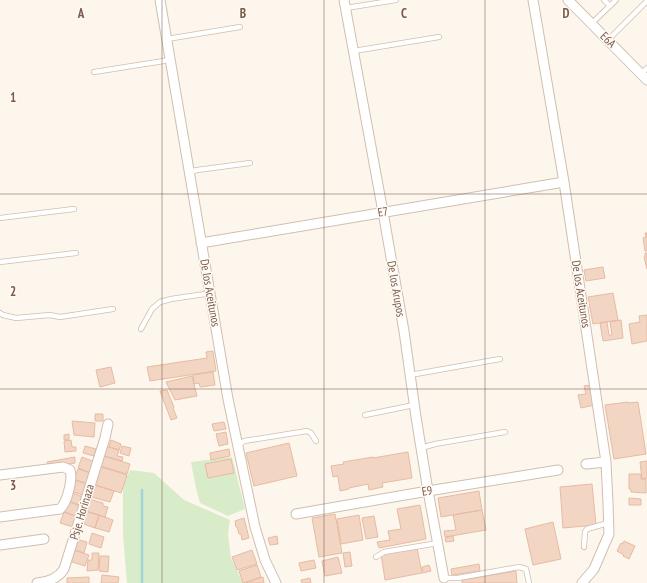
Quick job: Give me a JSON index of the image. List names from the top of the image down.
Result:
{
  "streets": {
    "street": [
      "E6A",
      "E7",
      "De los Arupos",
      "De los Aceitunos",
      "E9",
      "Psje. Horinaza"
    ]
  },
  "crossings": [
    ["E7", "De los Arupos"],
    ["E7", "De los Aceitunos"],
    ["De los Arupos", "E9"]
  ],
  "grid": {
    "columns": [
      "A",
      "B",
      "C",
      "D"
    ],
    "rows": ["1", "2", "3"]
  }
}
